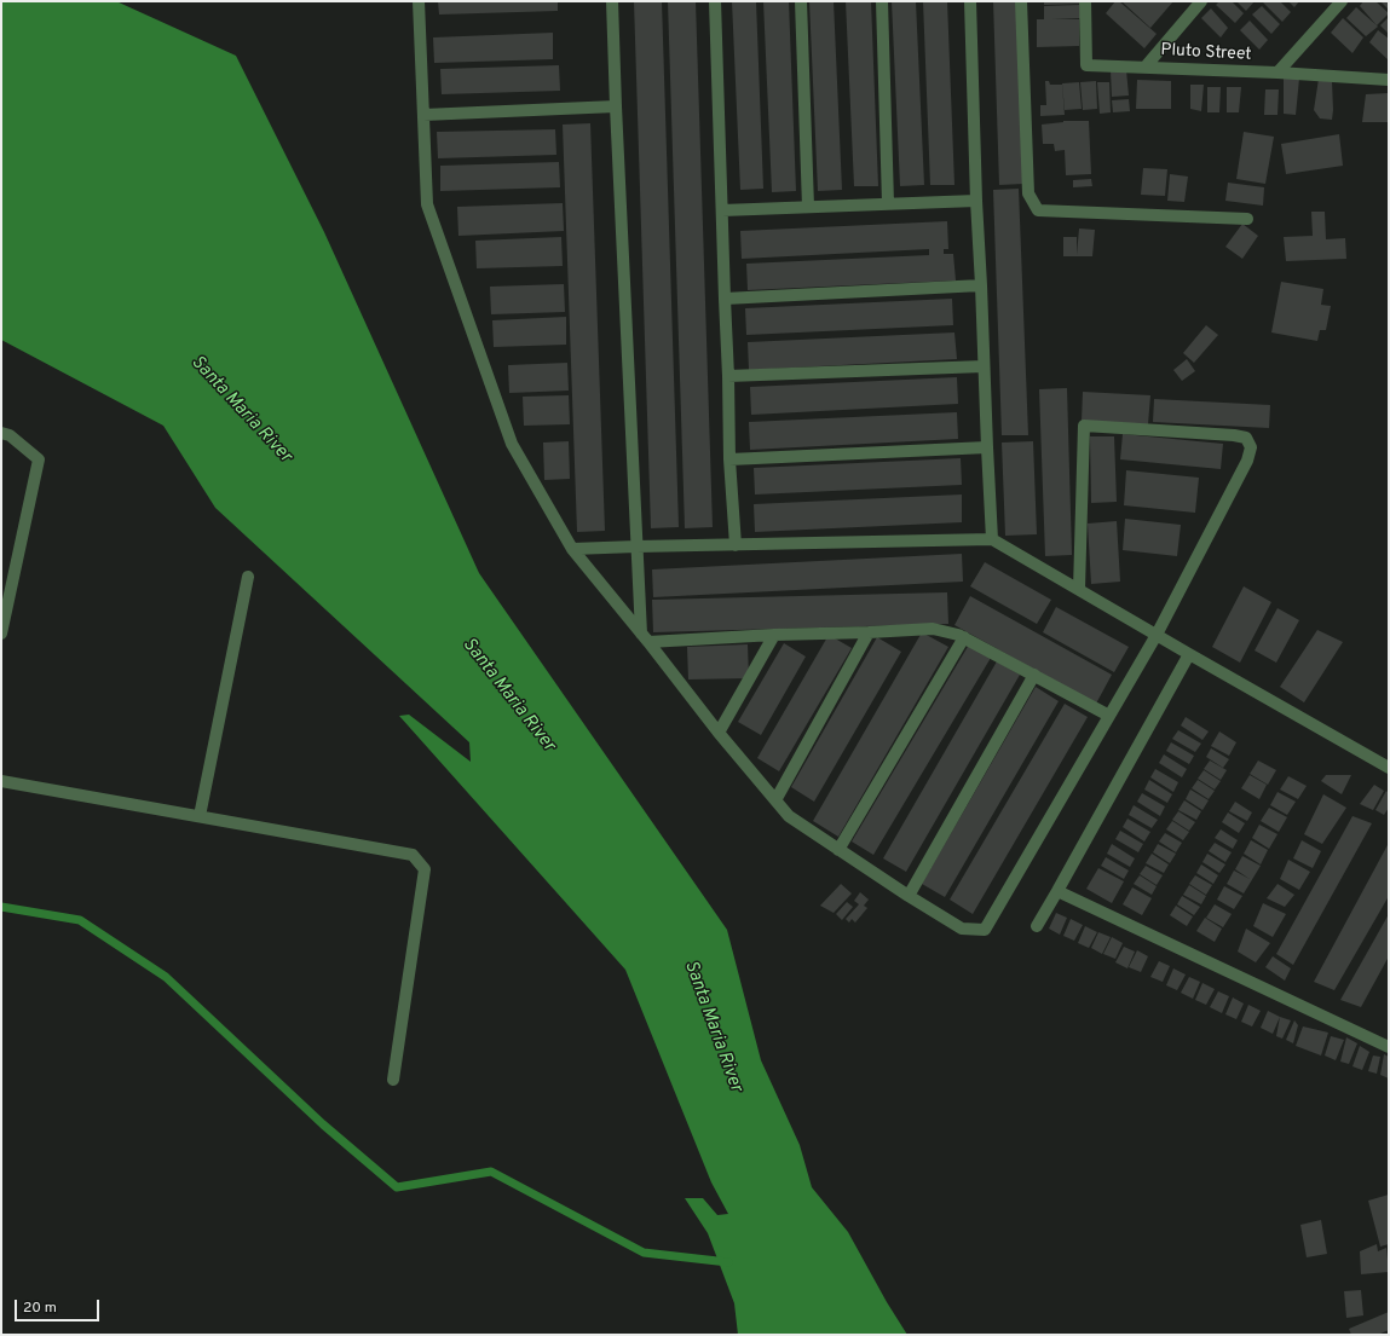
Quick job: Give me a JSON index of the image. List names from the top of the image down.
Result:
{
  "streets": {
    "street": ["Pluto Street"]
  },
  "water": ["Santa Maria River"],
  "scale_bar": "20 m"
}
